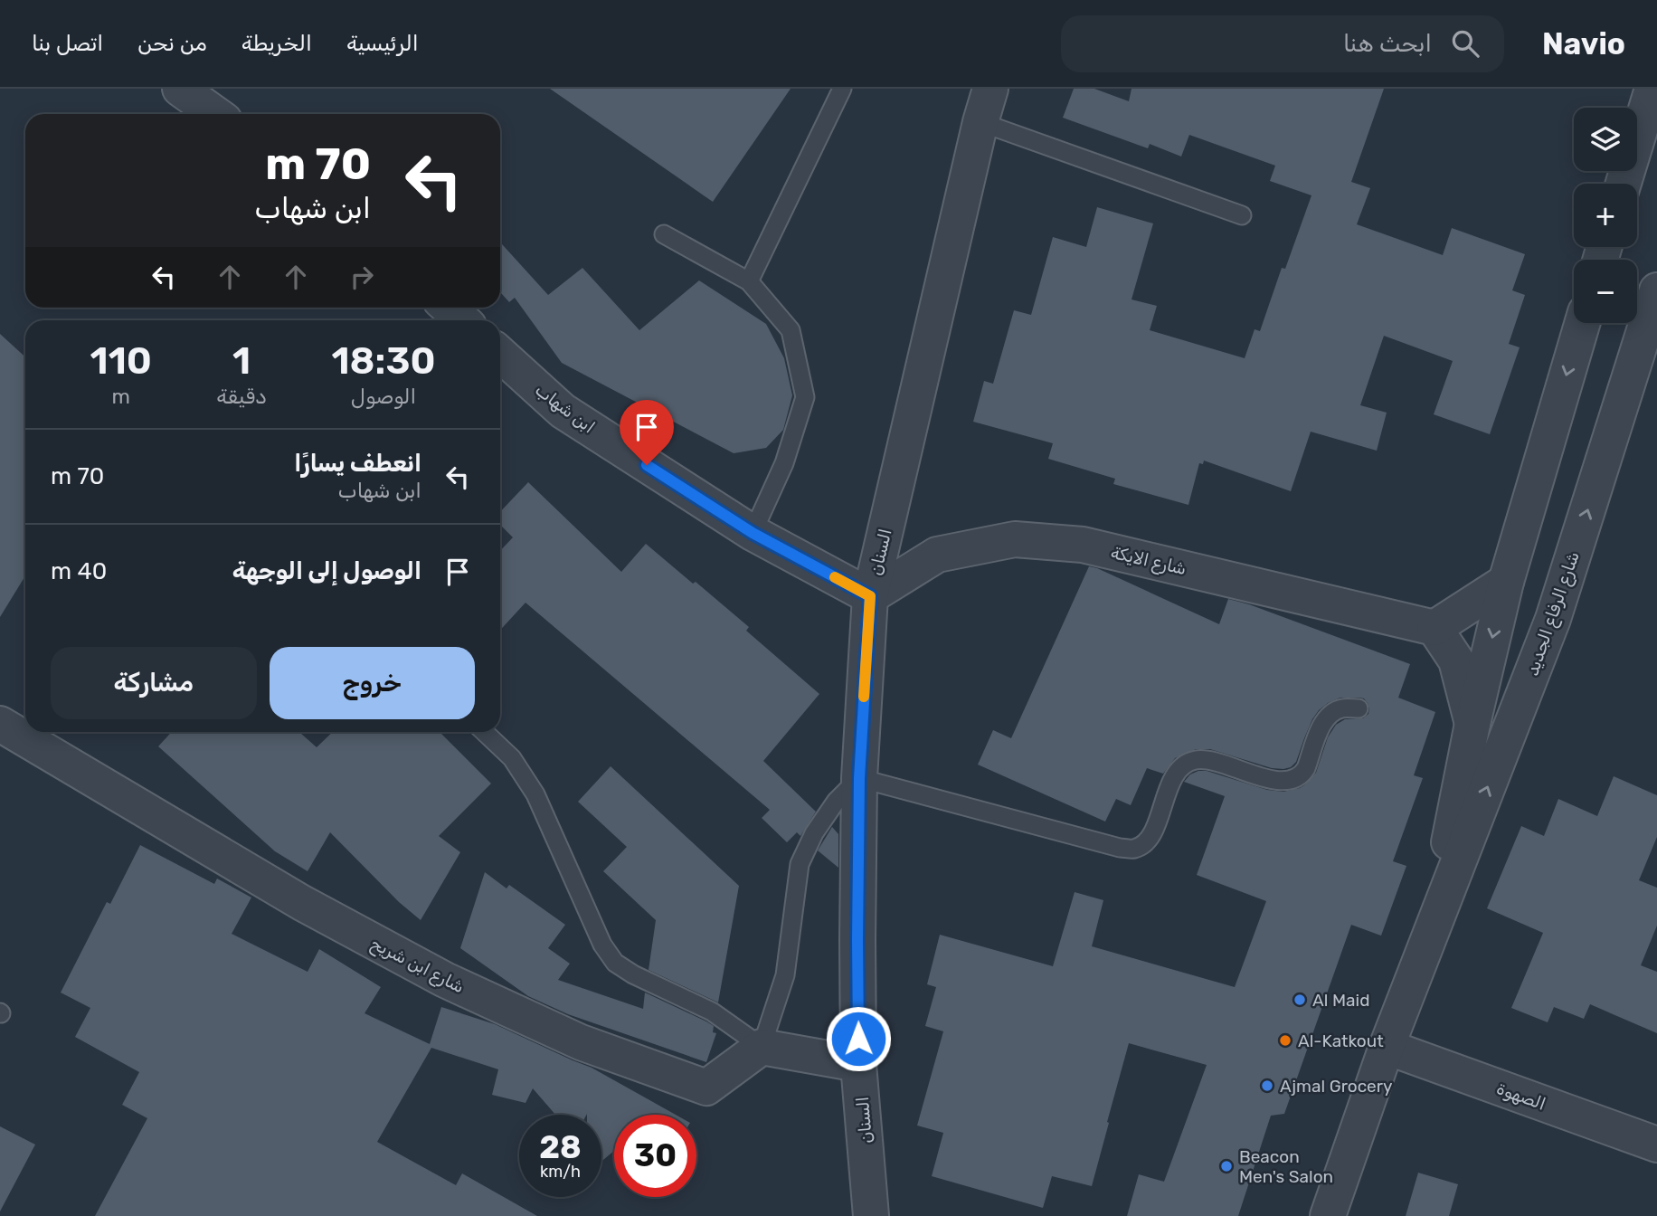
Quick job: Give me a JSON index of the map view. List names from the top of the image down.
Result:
{
  "streets": {
    "street": [
      "ابن شهاب",
      "السنان",
      "شارع الايكة",
      "شارع الرفاع الجديد",
      "شارع ابن شريح",
      "الصهوة"
    ]
  },
  "crossings": [
    ["ابن شهاب", "السنان"],
    ["ابن شهاب", "شارع الايكة"],
    ["السنان", "شارع الايكة"],
    ["شارع الرفاع الجديد", "الصهوة"]
  ],
  "places": [
    "Al Maid",
    "Al-Katkout",
    "Ajmal Grocery",
    "Beacon Men's Salon"
  ],
  "page": {
    "header": "Navio",
    "search": "ابحث هنا",
    "nav": [
      "الرئيسية",
      "الخريطة",
      "من نحن",
      "اتصل بنا"
    ],
    "map_buttons": ["+", "−"],
    "turn": ["70 m", "ابن شهاب"],
    "eta": [
      "18:30",
      "الوصول",
      "1",
      "دقيقة",
      "110",
      "m"
    ],
    "list": [
      {
        "name": "انعطف يسارًا",
        "note": "ابن شهاب",
        "value": "70 m"
      },
      {
        "name": "الوصول إلى الوجهة",
        "value": "40 m"
      }
    ],
    "buttons": ["خروج", "مشاركة"],
    "speed": "28 km/h",
    "limit": "30"
  }
}
